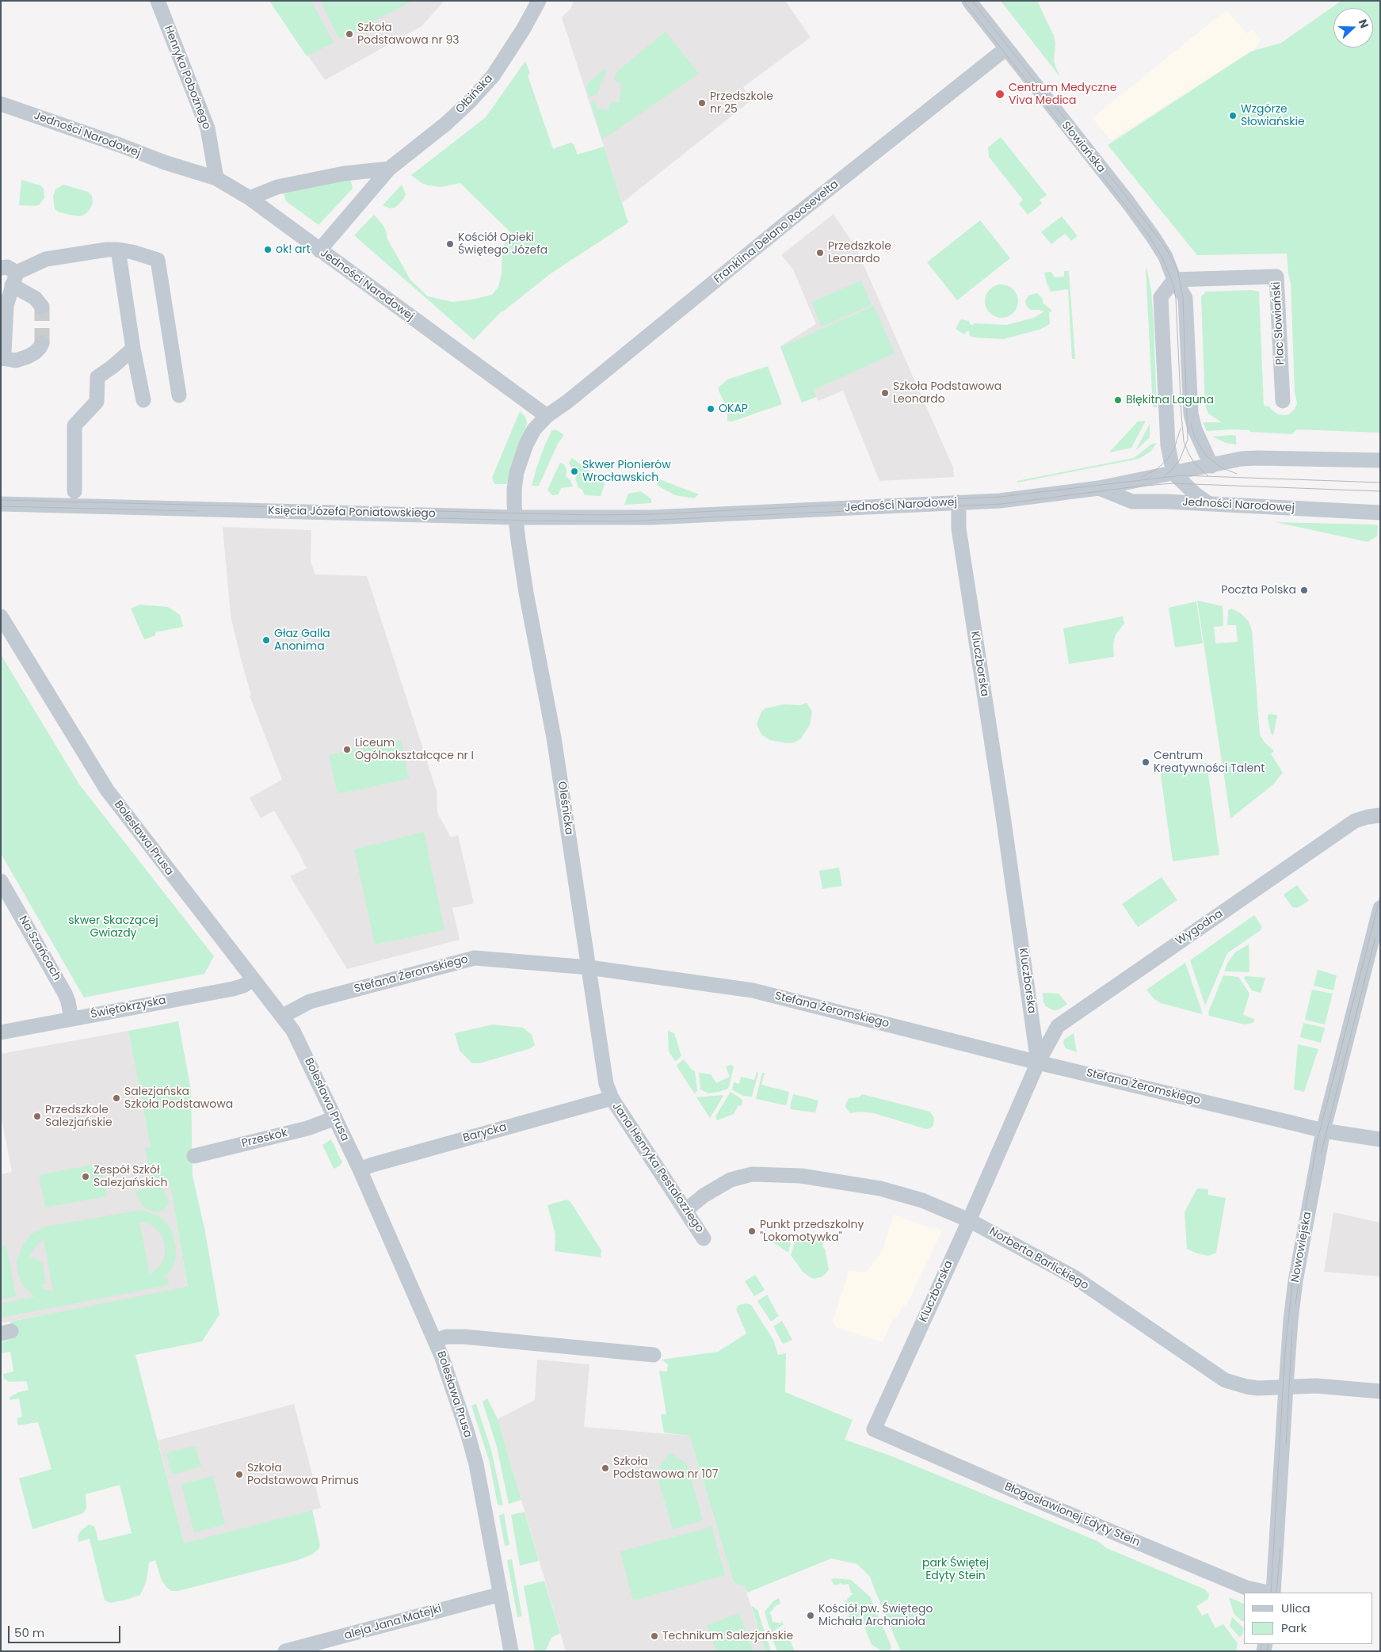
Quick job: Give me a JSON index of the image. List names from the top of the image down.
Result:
{
  "streets": {
    "street": [
      "Henryka Pobożnego",
      "Ołbińska",
      "Jedności Narodowej",
      "Słowiańska",
      "Franklina Delano Roosevelta",
      "Plac Słowiański",
      "Księcia Józefa Poniatowskiego",
      "Kluczborska",
      "Oleśnicka",
      "Bolesława Prusa",
      "Wygodna",
      "Na Szańcach",
      "Stefana Żeromskiego",
      "Świętokrzyska",
      "Barycka",
      "Przeskok",
      "Jana Henryka Pestalozziego",
      "Nowowiejska",
      "Norberta Barlickiego",
      "Błogosławionej Edyty Stein",
      "aleja Jana Matejki"
    ]
  },
  "crossings": [
    ["Henryka Pobożnego", "Jedności Narodowej"],
    ["Ołbińska", "Jedności Narodowej"],
    ["Jedności Narodowej", "Słowiańska"],
    ["Jedności Narodowej", "Franklina Delano Roosevelta"],
    ["Jedności Narodowej", "Księcia Józefa Poniatowskiego"],
    ["Jedności Narodowej", "Kluczborska"],
    ["Słowiańska", "Franklina Delano Roosevelta"],
    ["Słowiańska", "Plac Słowiański"],
    ["Franklina Delano Roosevelta", "Księcia Józefa Poniatowskiego"],
    ["Franklina Delano Roosevelta", "Oleśnicka"],
    ["Księcia Józefa Poniatowskiego", "Oleśnicka"],
    ["Kluczborska", "Wygodna"],
    ["Kluczborska", "Stefana Żeromskiego"],
    ["Kluczborska", "Norberta Barlickiego"],
    ["Kluczborska", "Błogosławionej Edyty Stein"],
    ["Oleśnicka", "Stefana Żeromskiego"],
    ["Oleśnicka", "Barycka"],
    ["Oleśnicka", "Jana Henryka Pestalozziego"],
    ["Bolesława Prusa", "Stefana Żeromskiego"],
    ["Bolesława Prusa", "Świętokrzyska"],
    ["Bolesława Prusa", "Barycka"],
    ["Bolesława Prusa", "Przeskok"],
    ["Bolesława Prusa", "aleja Jana Matejki"],
    ["Wygodna", "Stefana Żeromskiego"],
    ["Na Szańcach", "Świętokrzyska"],
    ["Stefana Żeromskiego", "Nowowiejska"],
    ["Barycka", "Jana Henryka Pestalozziego"],
    ["Jana Henryka Pestalozziego", "Norberta Barlickiego"],
    ["Nowowiejska", "Norberta Barlickiego"]
  ],
  "parks": ["skwer Skaczącej Gwiazdy", "park Świętej Edyty Stein"],
  "places": [
    "Szkoła Podstawowa nr 93",
    "Centrum Medyczne Viva Medica",
    "Przedszkole nr 25",
    "Wzgórze Słowiańskie",
    "Kościół Opieki Świętego Józefa",
    "ok! art",
    "Przedszkole Leonardo",
    "Szkoła Podstawowa Leonardo",
    "Błękitna Laguna",
    "OKAP",
    "Skwer Pionierów Wrocławskich",
    "Poczta Polska",
    "Głaz Galla Anonima",
    "Liceum Ogólnokształcące nr I",
    "Centrum Kreatywności Talent",
    "Salezjańska Szkoła Podstawowa",
    "Przedszkole Salezjańskie",
    "Zespół Szkół Salezjańskich",
    "Punkt przedszkolny \"Lokomotywka\"",
    "Szkoła Podstawowa nr 107",
    "Szkoła Podstawowa Primus",
    "Kościół pw. Świętego Michała Archanioła",
    "Technikum Salezjańskie"
  ],
  "legend": ["Ulica", "Park"],
  "scale_bar": "50 m",
  "north": "right"
}
